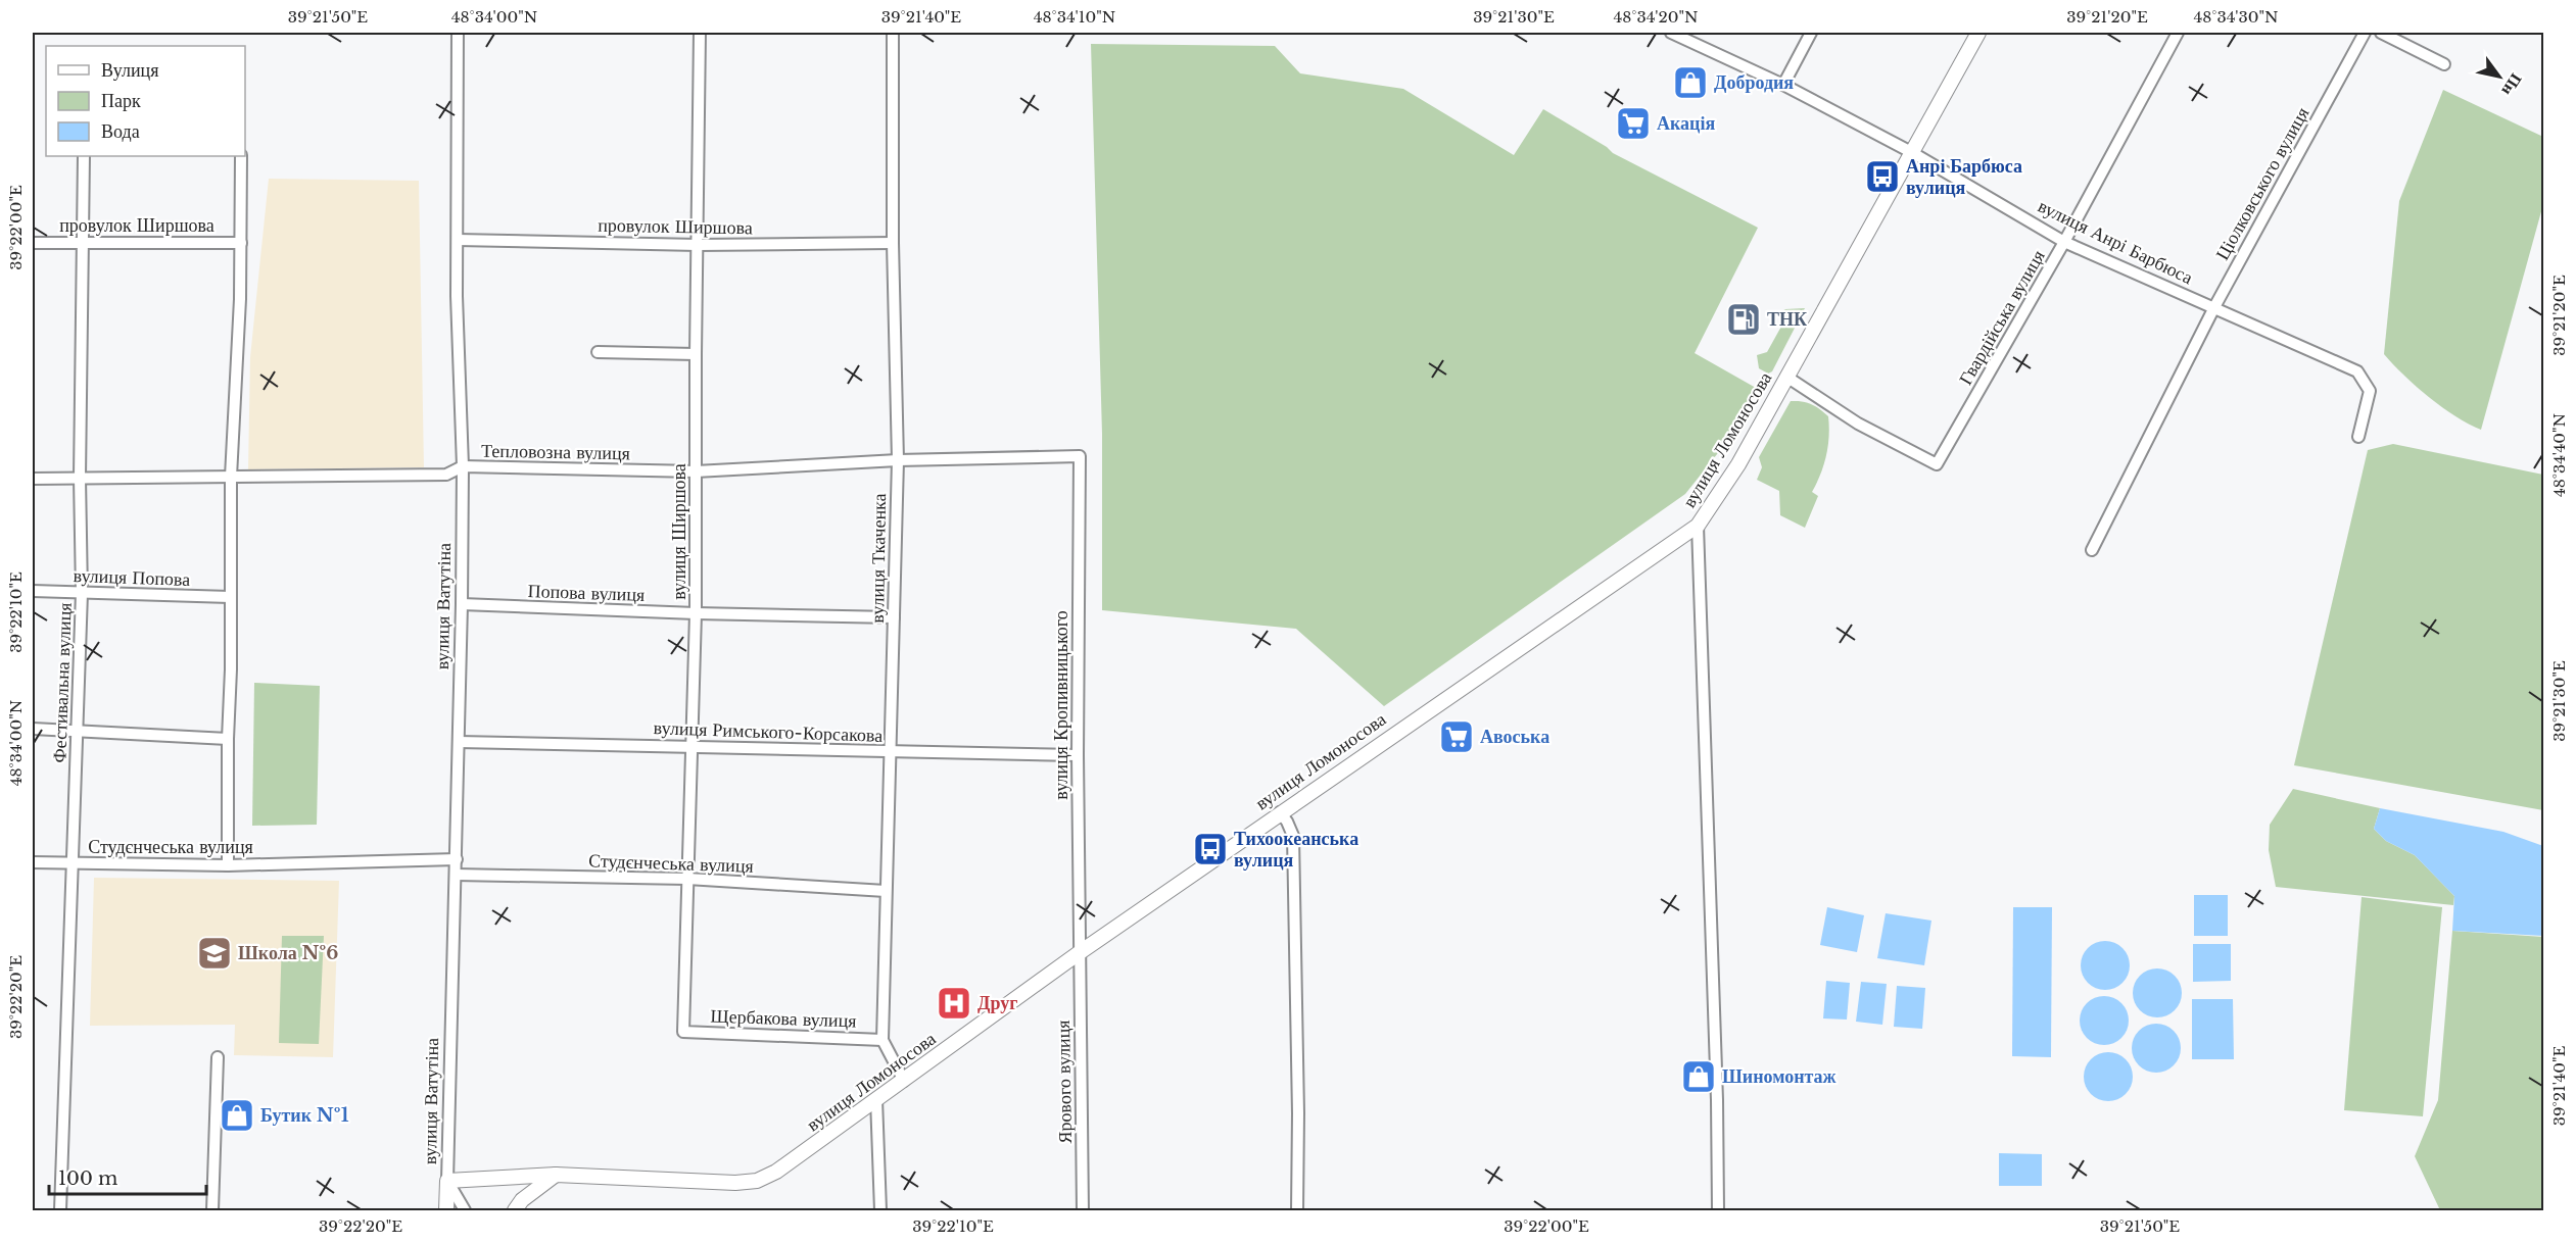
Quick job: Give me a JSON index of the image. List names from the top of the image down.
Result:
{
  "streets": {
    "main road": ["вулиця Ломоносова", "вулиця Ватутіна"],
    "street": [
      "Ціолковського вулиця",
      "провулок Ширшова",
      "вулиця Анрі Барбюса",
      "Гвардійська вулиця",
      "Тепловозна вулиця",
      "вулиця Ширшова",
      "вулиця Ткаченка",
      "вулиця Попова",
      "Попова вулиця",
      "Фестивальна вулиця",
      "вулиця Кропивницького",
      "вулиця Римського-Корсакова",
      "Студєнчеська вулиця",
      "Щербакова вулиця",
      "Ярового вулиця"
    ]
  },
  "crossings": [
    ["Ціолковського вулиця", "вулиця Анрі Барбюса"],
    ["провулок Ширшова", "вулиця Ширшова"],
    ["провулок Ширшова", "вулиця Ткаченка"],
    ["провулок Ширшова", "вулиця Ватутіна"],
    ["провулок Ширшова", "Фестивальна вулиця"],
    ["вулиця Анрі Барбюса", "Гвардійська вулиця"],
    ["вулиця Анрі Барбюса", "вулиця Ломоносова"],
    ["Гвардійська вулиця", "вулиця Ломоносова"],
    ["вулиця Ломоносова", "вулиця Ткаченка"],
    ["вулиця Ломоносова", "вулиця Ватутіна"],
    ["вулиця Ломоносова", "вулиця Кропивницького"],
    ["вулиця Ломоносова", "Ярового вулиця"],
    ["Тепловозна вулиця", "вулиця Ширшова"],
    ["Тепловозна вулиця", "вулиця Ткаченка"],
    ["Тепловозна вулиця", "вулиця Ватутіна"],
    ["Тепловозна вулиця", "Фестивальна вулиця"],
    ["Тепловозна вулиця", "вулиця Кропивницького"],
    ["вулиця Ширшова", "Попова вулиця"],
    ["вулиця Ширшова", "вулиця Римського-Корсакова"],
    ["вулиця Ширшова", "Студєнчеська вулиця"],
    ["вулиця Ширшова", "Щербакова вулиця"],
    ["вулиця Ткаченка", "Попова вулиця"],
    ["вулиця Ткаченка", "вулиця Римського-Корсакова"],
    ["вулиця Ткаченка", "Студєнчеська вулиця"],
    ["вулиця Ткаченка", "Щербакова вулиця"],
    ["вулиця Попова", "Фестивальна вулиця"],
    ["Попова вулиця", "вулиця Ватутіна"],
    ["вулиця Ватутіна", "вулиця Римського-Корсакова"],
    ["вулиця Ватутіна", "Студєнчеська вулиця"],
    ["Фестивальна вулиця", "Студєнчеська вулиця"],
    ["вулиця Кропивницького", "вулиця Римського-Корсакова"],
    ["вулиця Кропивницького", "Ярового вулиця"]
  ],
  "places": {
    "shop": ["Добродия", "Шиномонтаж", "Бутик №1"],
    "supermarket": ["Акація", "Авоська"],
    "bus stop": ["Анрі Барбюса вулиця", "Тихоокеанська вулиця"],
    "fuel station": ["ТНК"],
    "school or university": ["Школа №6"],
    "hospital": ["Друг"]
  },
  "legend": ["Вулиця", "Парк", "Вода"],
  "scale_bar": "100 m",
  "north": "bottom right",
  "coordinates": [
    "39°21'50\"E",
    "48°34'00\"N",
    "39°21'40\"E",
    "48°34'10\"N",
    "39°21'30\"E",
    "48°34'20\"N",
    "39°21'20\"E",
    "48°34'30\"N",
    "39°22'00\"E",
    "48°34'40\"N",
    "39°22'10\"E",
    "39°22'20\"E"
  ]
}
